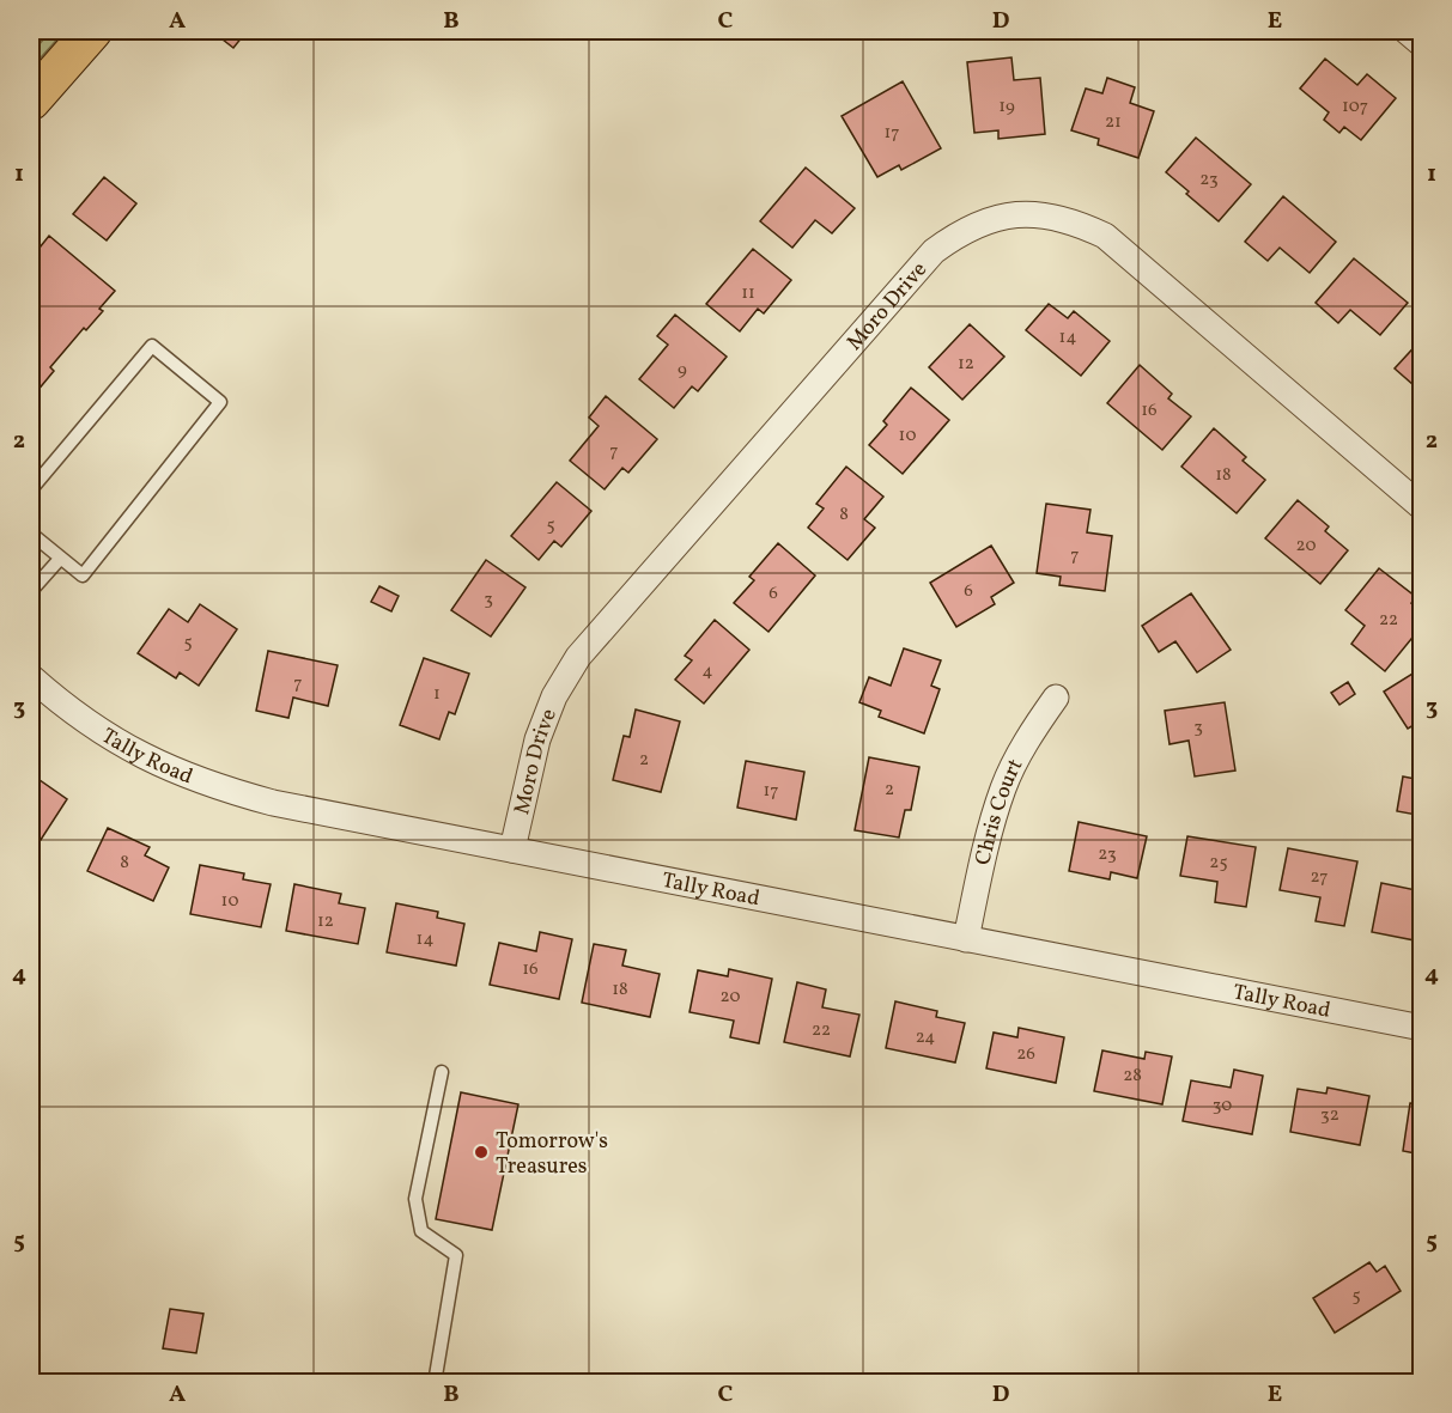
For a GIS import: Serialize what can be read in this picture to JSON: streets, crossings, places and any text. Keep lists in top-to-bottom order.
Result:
{
  "streets": {
    "street": ["Moro Drive", "Tally Road", "Chris Court"]
  },
  "crossings": [
    ["Moro Drive", "Tally Road"],
    ["Tally Road", "Chris Court"]
  ],
  "places": ["Tomorrow's Treasures"],
  "house_numbers": [
    "19",
    "107",
    "21",
    "17",
    "23",
    "11",
    "14",
    "12",
    "9",
    "16",
    "10",
    "7",
    "18",
    "8",
    "5",
    "20",
    "7",
    "6",
    "6",
    "3",
    "22",
    "5",
    "4",
    "7",
    "1",
    "3",
    "2",
    "2",
    "17",
    "23",
    "8",
    "25",
    "27",
    "10",
    "12",
    "14",
    "16",
    "18",
    "20",
    "22",
    "24",
    "26",
    "28",
    "30",
    "32",
    "5"
  ],
  "grid": {
    "columns": [
      "A",
      "B",
      "C",
      "D",
      "E"
    ],
    "rows": [
      "1",
      "2",
      "3",
      "4",
      "5"
    ]
  }
}
